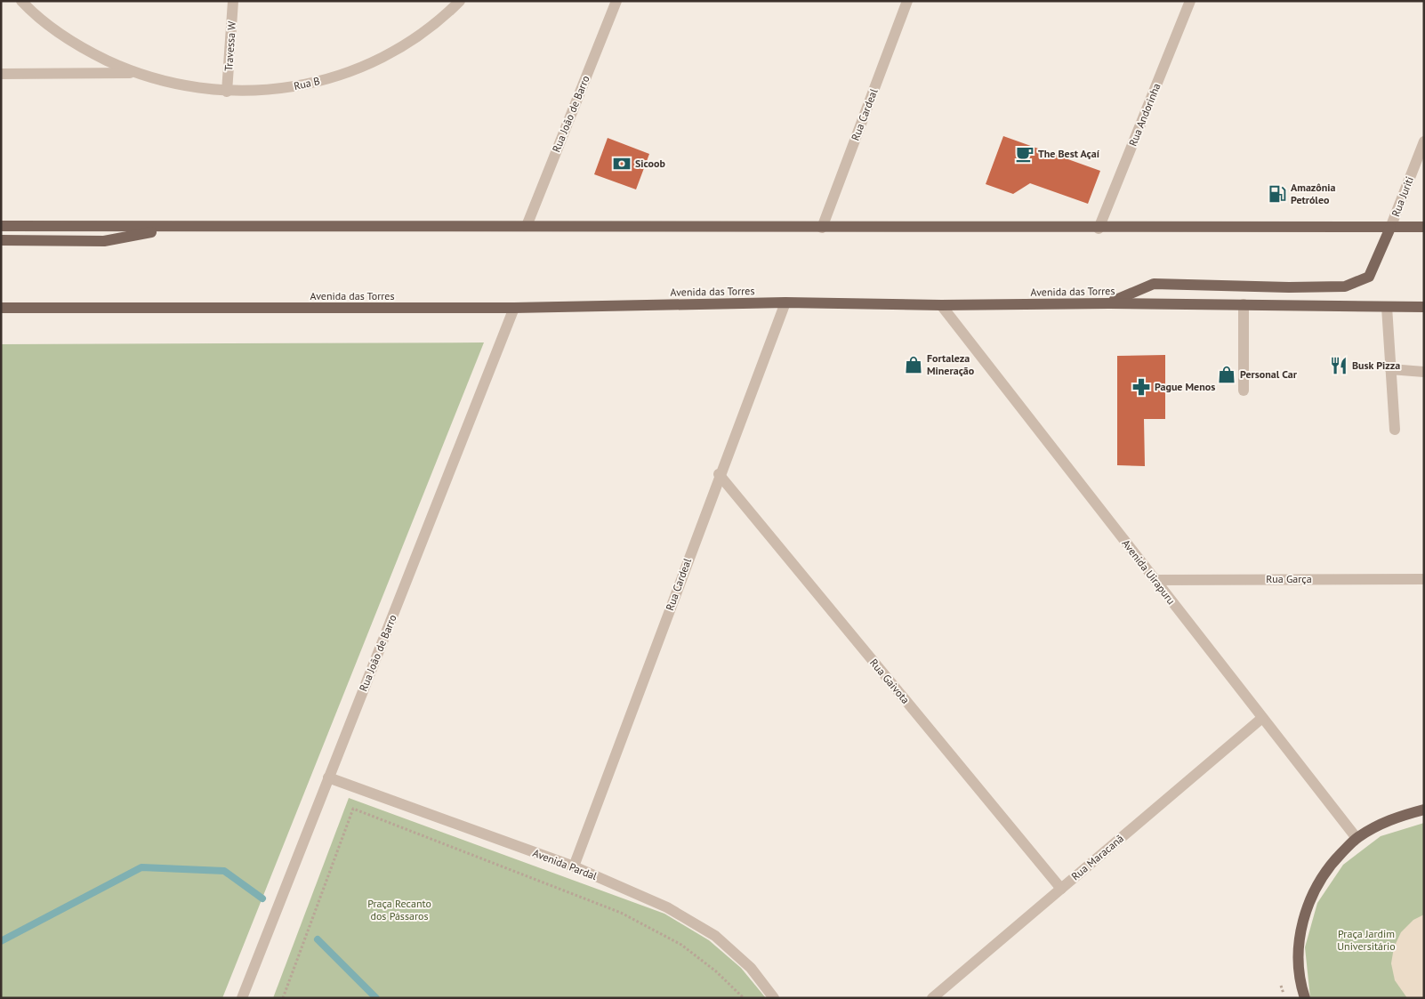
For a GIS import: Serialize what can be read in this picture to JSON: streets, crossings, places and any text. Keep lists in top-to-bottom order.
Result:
{
  "streets": {
    "main road": ["Avenida das Torres"],
    "street": [
      "Travessa W",
      "Rua B",
      "Rua João de Barro",
      "Rua Cardeal",
      "Rua Andorinha",
      "Rua Juriti",
      "Avenida Uirapuru",
      "Rua Garça",
      "Rua Gaivota",
      "Rua Maracanã",
      "Avenida Pardal"
    ]
  },
  "crossings": [
    ["Travessa W", "Rua B"],
    ["Rua João de Barro", "Avenida das Torres"],
    ["Rua João de Barro", "Avenida Pardal"],
    ["Rua Cardeal", "Avenida das Torres"],
    ["Rua Cardeal", "Rua Gaivota"],
    ["Rua Cardeal", "Avenida Pardal"],
    ["Avenida das Torres", "Avenida Uirapuru"],
    ["Avenida Uirapuru", "Rua Garça"],
    ["Avenida Uirapuru", "Rua Maracanã"],
    ["Rua Gaivota", "Rua Maracanã"]
  ],
  "parks": ["Praça Recanto dos Pássaros", "Praça Jardim Universitário"],
  "places": {
    "cafe": ["The Best Açaí"],
    "bank": ["Sicoob"],
    "fuel station": ["Amazônia Petróleo"],
    "shop": ["Fortaleza Mineração", "Personal Car"],
    "restaurant": ["Busk Pizza"],
    "pharmacy": ["Pague Menos"]
  }
}
